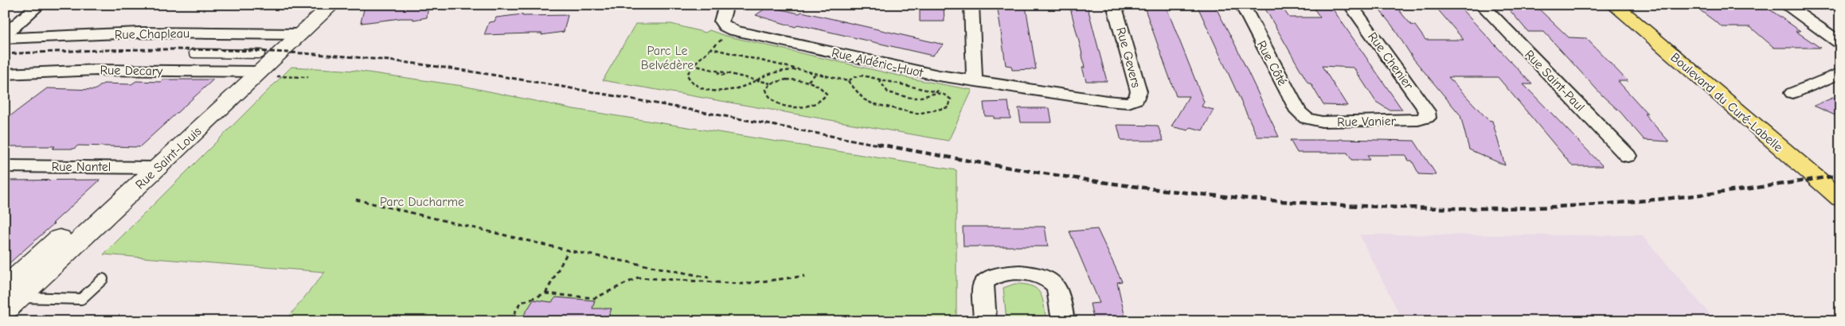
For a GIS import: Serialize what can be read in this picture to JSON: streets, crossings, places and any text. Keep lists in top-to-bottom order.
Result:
{
  "streets": {
    "main road": ["Boulevard du Curé-Labelle"],
    "street": [
      "Rue Chapleau",
      "Rue Gevers",
      "Rue Chenier",
      "Rue Aldéric-Huot",
      "Rue Côté",
      "Rue Decary",
      "Rue Saint-Paul",
      "Rue Vanier",
      "Rue Saint-Louis",
      "Rue Nantel"
    ]
  },
  "crossings": [
    ["Rue Chapleau", "Rue Saint-Louis"],
    ["Rue Gevers", "Rue Aldéric-Huot"],
    ["Rue Chenier", "Rue Vanier"],
    ["Rue Côté", "Rue Vanier"],
    ["Rue Decary", "Rue Saint-Louis"],
    ["Rue Saint-Louis", "Rue Nantel"]
  ],
  "parks": ["Parc Le Belvédère", "Parc Ducharme"]
}
